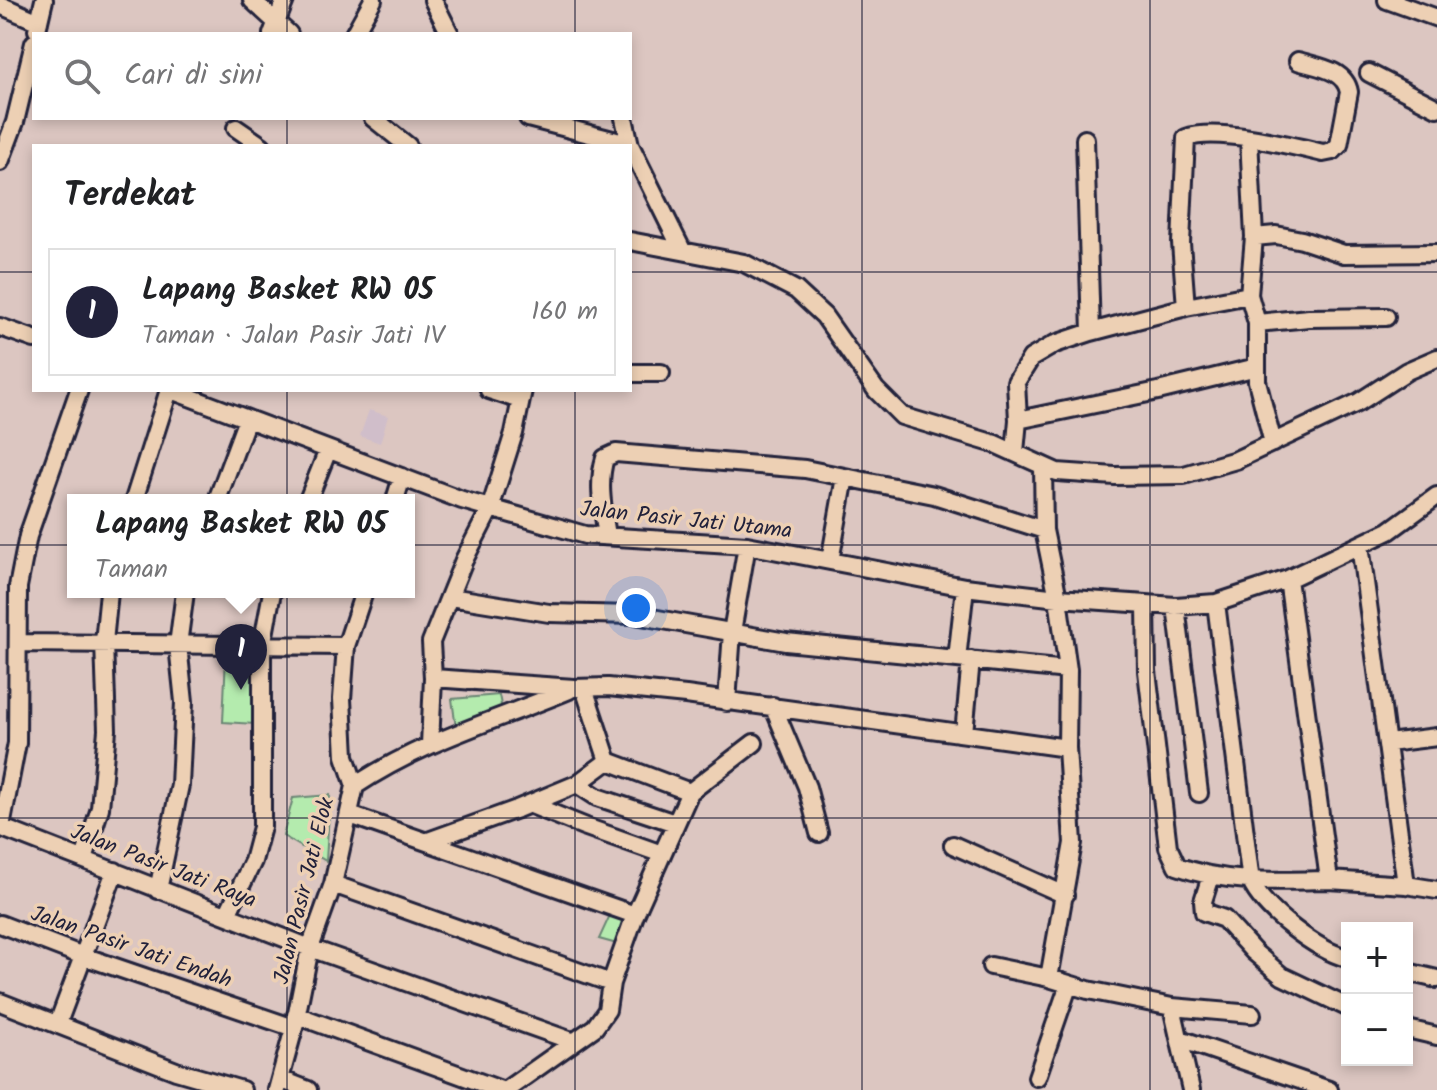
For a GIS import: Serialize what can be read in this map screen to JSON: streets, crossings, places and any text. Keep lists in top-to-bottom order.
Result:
{
  "streets": {
    "street": [
      "Jalan Pasir Jati Utama",
      "Jalan Pasir Jati Raya",
      "Jalan Pasir Jati Elok",
      "Jalan Pasir Jati Endah"
    ]
  },
  "crossings": [
    ["Jalan Pasir Jati Raya", "Jalan Pasir Jati Elok"],
    ["Jalan Pasir Jati Elok", "Jalan Pasir Jati Endah"]
  ],
  "page": {
    "search": "Cari di sini",
    "heading": "Terdekat",
    "list": [
      {
        "mark": "1",
        "name": "Lapang Basket RW 05",
        "note": "Taman · Jalan Pasir Jati IV",
        "value": "160 m"
      }
    ],
    "popup": ["Lapang Basket RW 05", "Taman"],
    "pins": "1",
    "map_buttons": ["+", "−"]
  }
}
